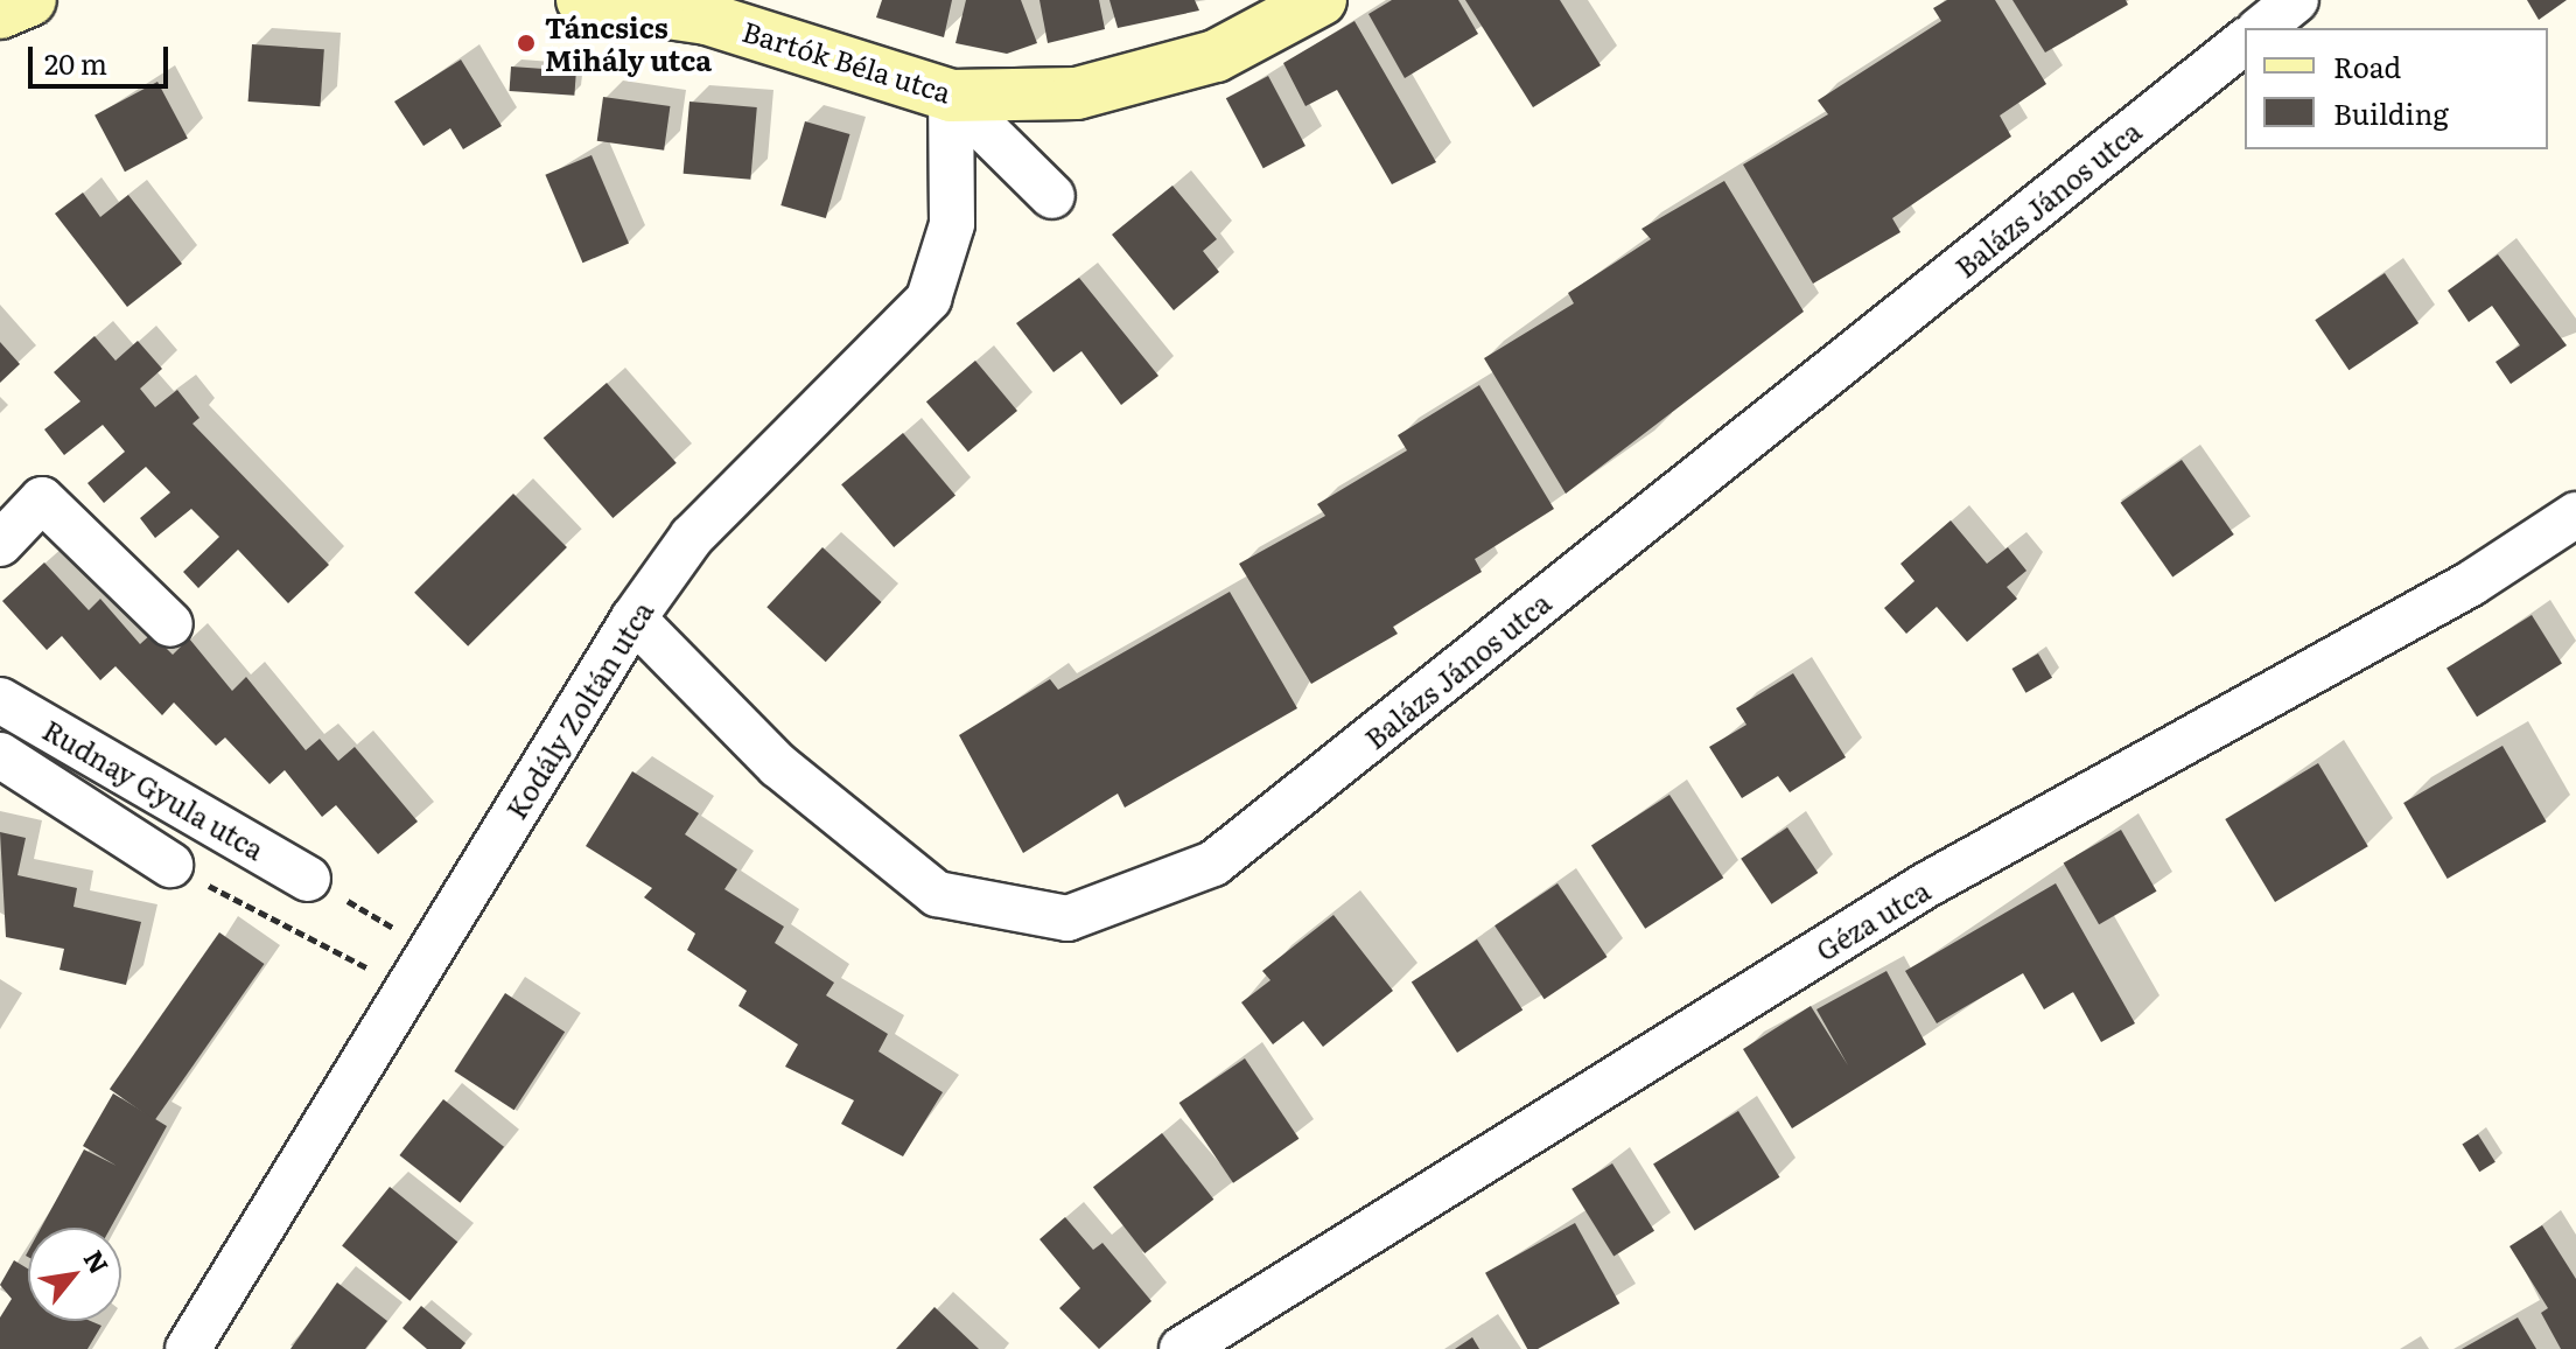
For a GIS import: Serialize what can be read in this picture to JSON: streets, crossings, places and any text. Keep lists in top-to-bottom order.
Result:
{
  "streets": {
    "street": [
      "Bartók Béla utca",
      "Balázs János utca",
      "Kodály Zoltán utca",
      "Rudnay Gyula utca",
      "Géza utca"
    ]
  },
  "crossings": [
    ["Bartók Béla utca", "Kodály Zoltán utca"],
    ["Balázs János utca", "Kodály Zoltán utca"]
  ],
  "places": ["Táncsics Mihály utca"],
  "legend": ["Road", "Building"],
  "scale_bar": "20 m",
  "north": "top right"
}
